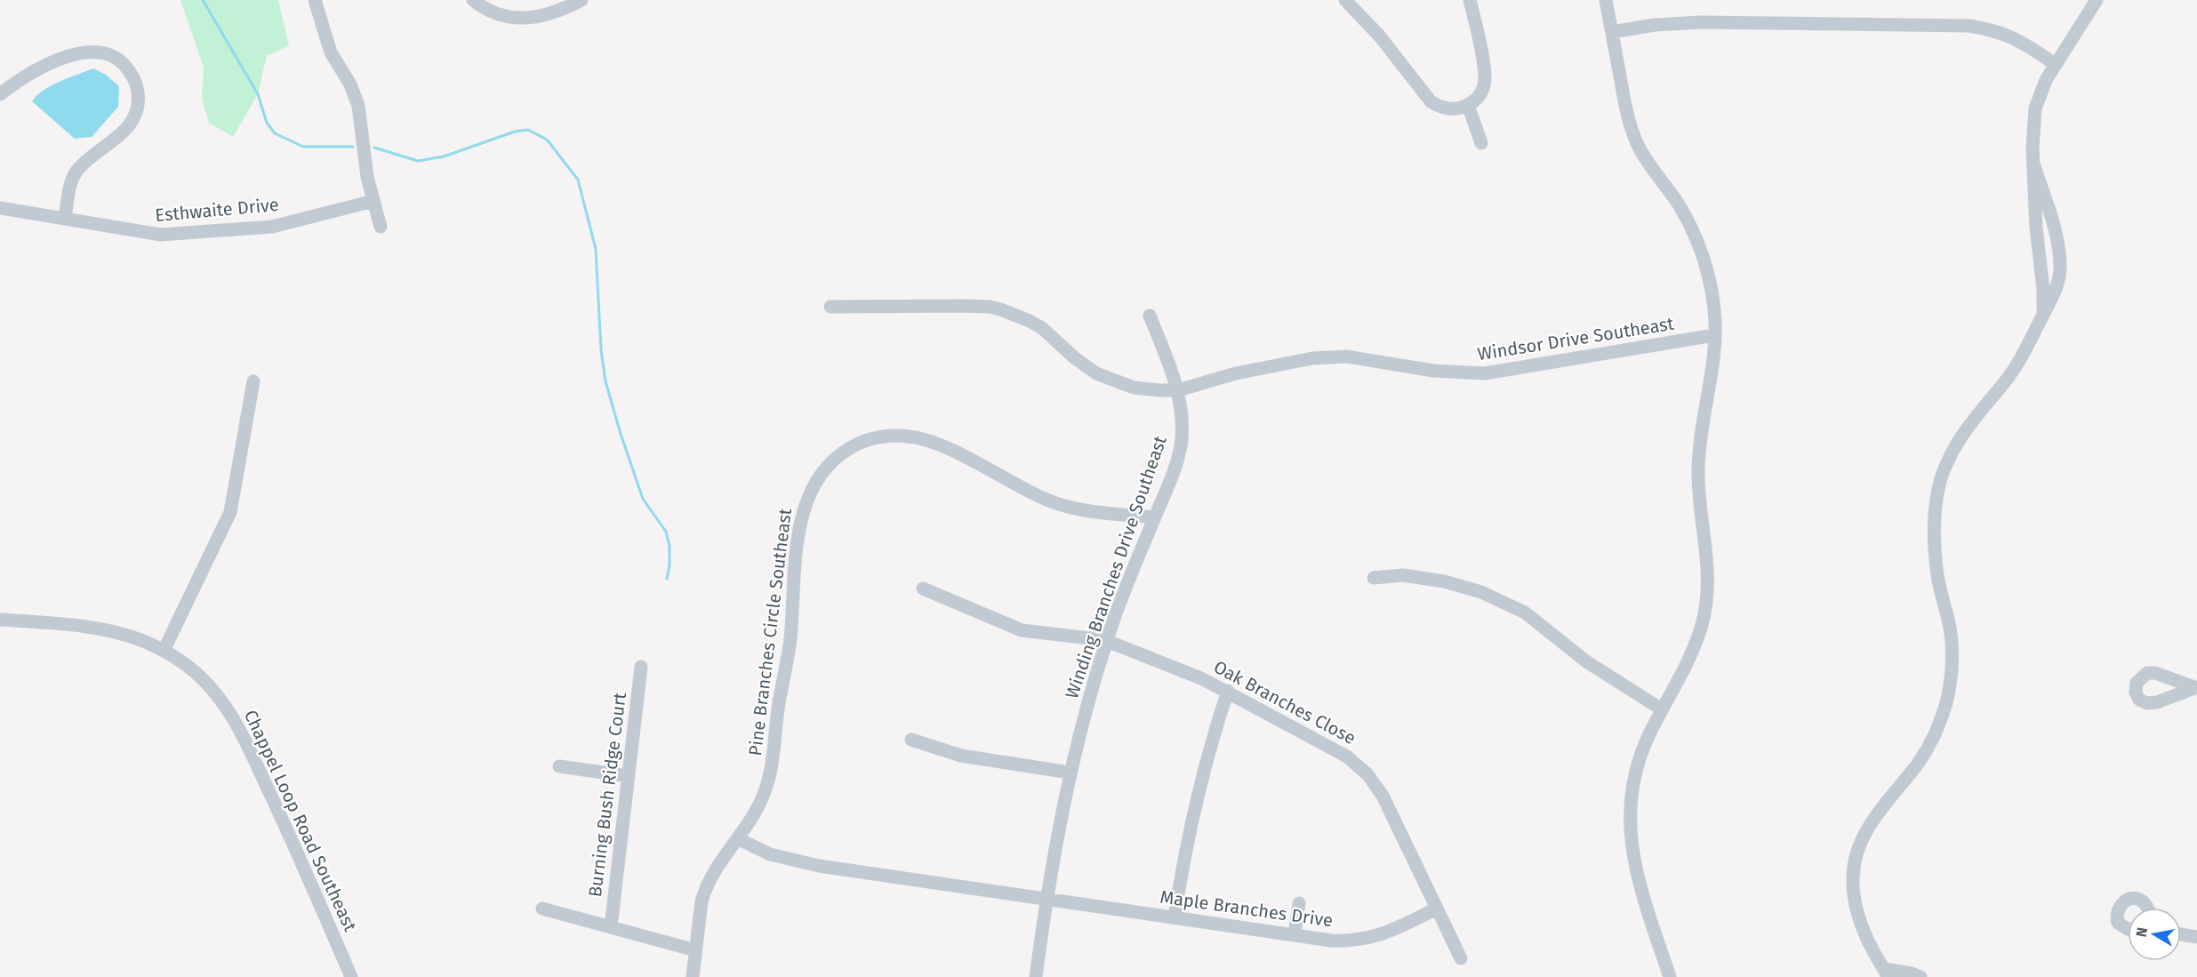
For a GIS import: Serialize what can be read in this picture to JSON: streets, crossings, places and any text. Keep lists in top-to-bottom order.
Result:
{
  "streets": {
    "street": [
      "Esthwaite Drive",
      "Windsor Drive Southeast",
      "Winding Branches Drive Southeast",
      "Pine Branches Circle Southeast",
      "Oak Branches Close",
      "Burning Bush Ridge Court",
      "Chappel Loop Road Southeast",
      "Maple Branches Drive"
    ]
  },
  "crossings": [
    ["Windsor Drive Southeast", "Winding Branches Drive Southeast"],
    ["Winding Branches Drive Southeast", "Pine Branches Circle Southeast"],
    ["Winding Branches Drive Southeast", "Oak Branches Close"],
    ["Winding Branches Drive Southeast", "Maple Branches Drive"],
    ["Oak Branches Close", "Maple Branches Drive"]
  ],
  "north": "left"
}
